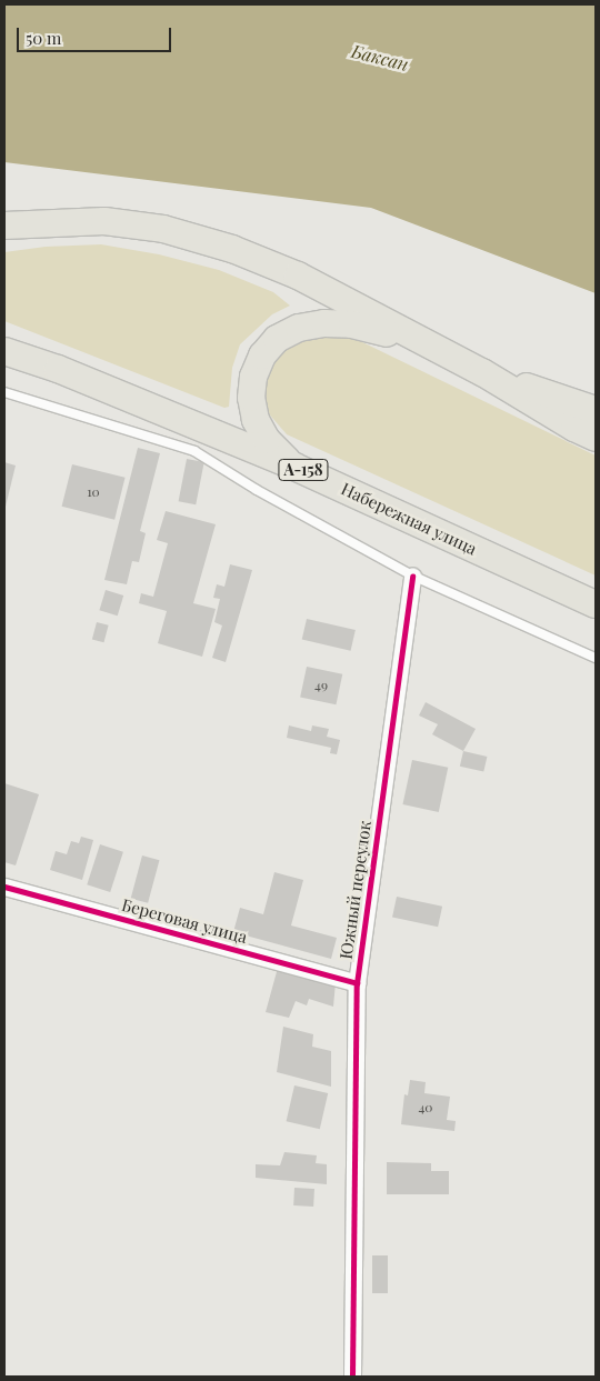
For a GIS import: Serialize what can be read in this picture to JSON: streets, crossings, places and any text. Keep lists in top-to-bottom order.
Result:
{
  "streets": {
    "main road": ["А-158", "Набережная улица"],
    "street": ["Южный переулок", "Береговая улица"]
  },
  "crossings": [
    ["Южный переулок", "Береговая улица"]
  ],
  "water": ["Баксан"],
  "house_numbers": ["10", "49", "40"],
  "scale_bar": "50 m"
}
